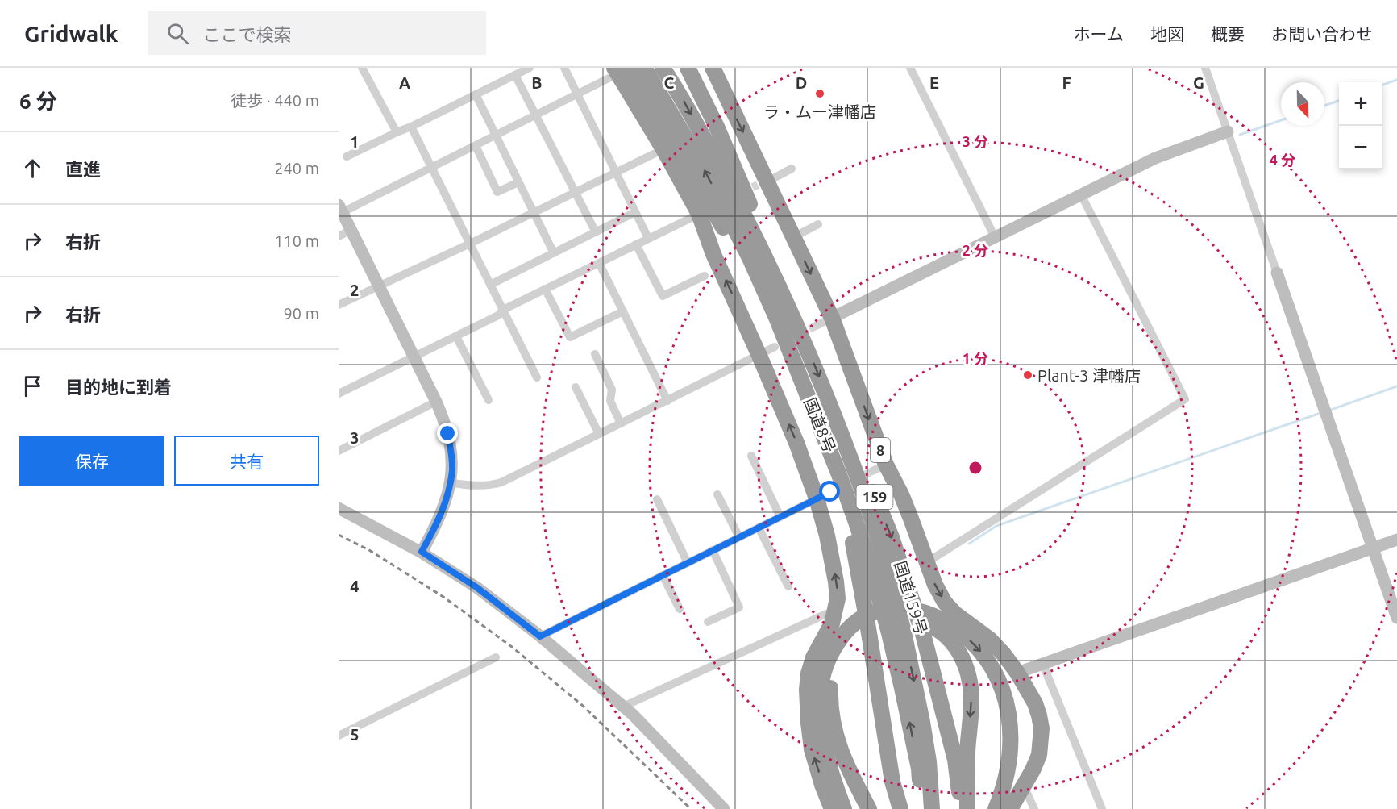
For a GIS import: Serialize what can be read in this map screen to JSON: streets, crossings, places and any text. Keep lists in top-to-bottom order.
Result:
{
  "streets": {
    "highway": [
      "国道8号",
      "8",
      "159",
      "国道159号"
    ]
  },
  "crossings": [
    ["国道8号", "8"],
    ["国道8号", "159"],
    ["国道8号", "国道159号"]
  ],
  "places": ["ラ・ムー津幡店", "Plant-3 津幡店"],
  "north": "bottom",
  "page": {
    "header": "Gridwalk",
    "search": "ここで検索",
    "nav": [
      "ホーム",
      "地図",
      "概要",
      "お問い合わせ"
    ],
    "heading": ["6 分", "徒歩 · 440 m"],
    "map_buttons": ["+", "−"],
    "list": [
      ["直進", "240 m"],
      ["右折", "110 m"],
      ["右折", "90 m"],
      "目的地に到着"
    ],
    "buttons": ["保存", "共有"]
  },
  "grid": {
    "columns": [
      "A",
      "B",
      "C",
      "D",
      "E",
      "F",
      "G"
    ],
    "rows": [
      "1",
      "2",
      "3",
      "4",
      "5"
    ]
  },
  "rings": [
    "3 分",
    "4 分",
    "2 分",
    "1 分"
  ]
}
